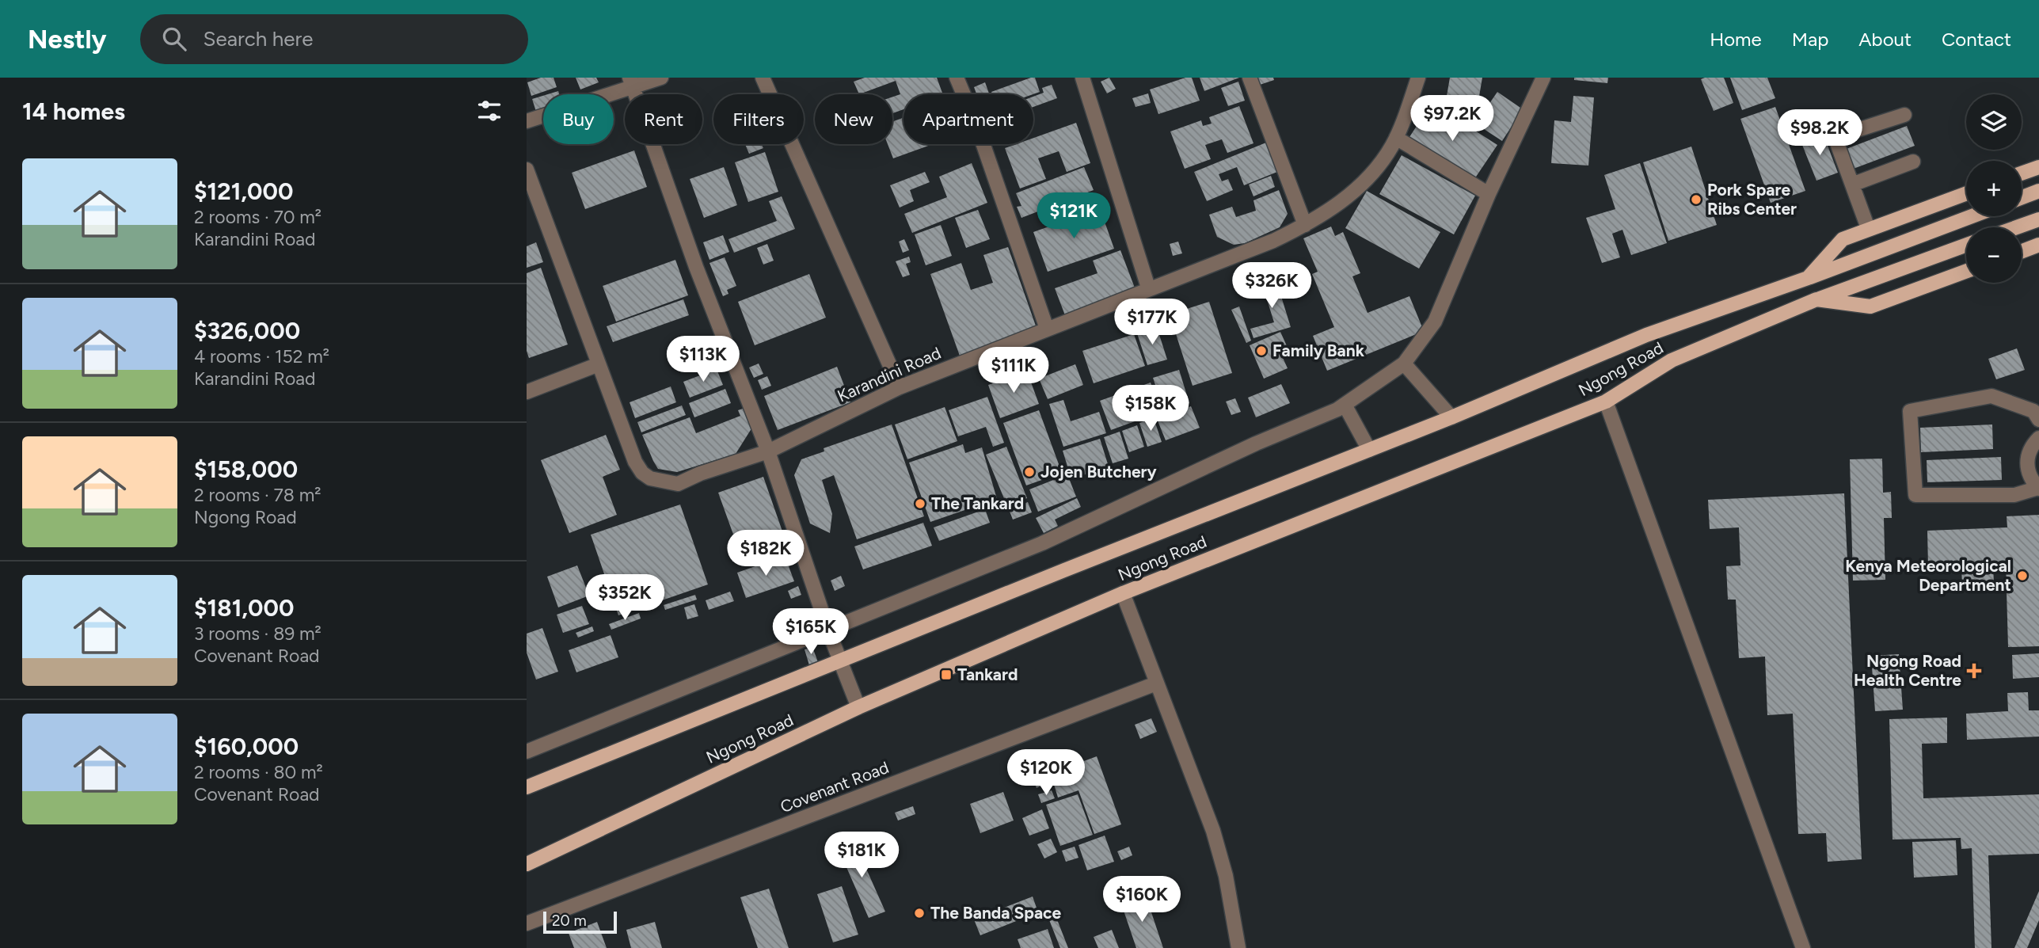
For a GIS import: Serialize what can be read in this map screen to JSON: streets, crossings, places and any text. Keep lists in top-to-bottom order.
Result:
{
  "streets": {
    "main road": ["Ngong Road"],
    "street": ["Karandini Road", "Covenant Road"]
  },
  "places": {
    "other": [
      "Pork Spare Ribs Center",
      "Family Bank",
      "Jojen Butchery",
      "The Tankard",
      "Kenya Meteorological Department",
      "The Banda Space"
    ],
    "health": ["Ngong Road Health Centre"],
    "transit": ["Tankard"]
  },
  "scale_bar": "20 m",
  "page": {
    "header": "Nestly",
    "search": "Search here",
    "nav": [
      "Home",
      "Map",
      "About",
      "Contact"
    ],
    "heading": "14 homes",
    "map_buttons": ["+", "−"],
    "chip": [
      "Buy",
      "Rent",
      "Filters",
      "New",
      "Apartment"
    ],
    "price": [
      "$97.2K",
      "$98.2K",
      "$121K",
      "$326K",
      "$177K",
      "$113K",
      "$111K",
      "$158K",
      "$182K",
      "$352K",
      "$165K",
      "$120K",
      "$181K",
      "$160K"
    ],
    "list": [
      {
        "name": "$121,000",
        "note": "2 rooms · 70 m² · Karandini Road"
      },
      {
        "name": "$326,000",
        "note": "4 rooms · 152 m² · Karandini Road"
      },
      {
        "name": "$158,000",
        "note": "2 rooms · 78 m² · Ngong Road"
      },
      {
        "name": "$181,000",
        "note": "3 rooms · 89 m² · Covenant Road"
      },
      {
        "name": "$160,000",
        "note": "2 rooms · 80 m² · Covenant Road"
      }
    ],
    "scale": "20 m"
  }
}
